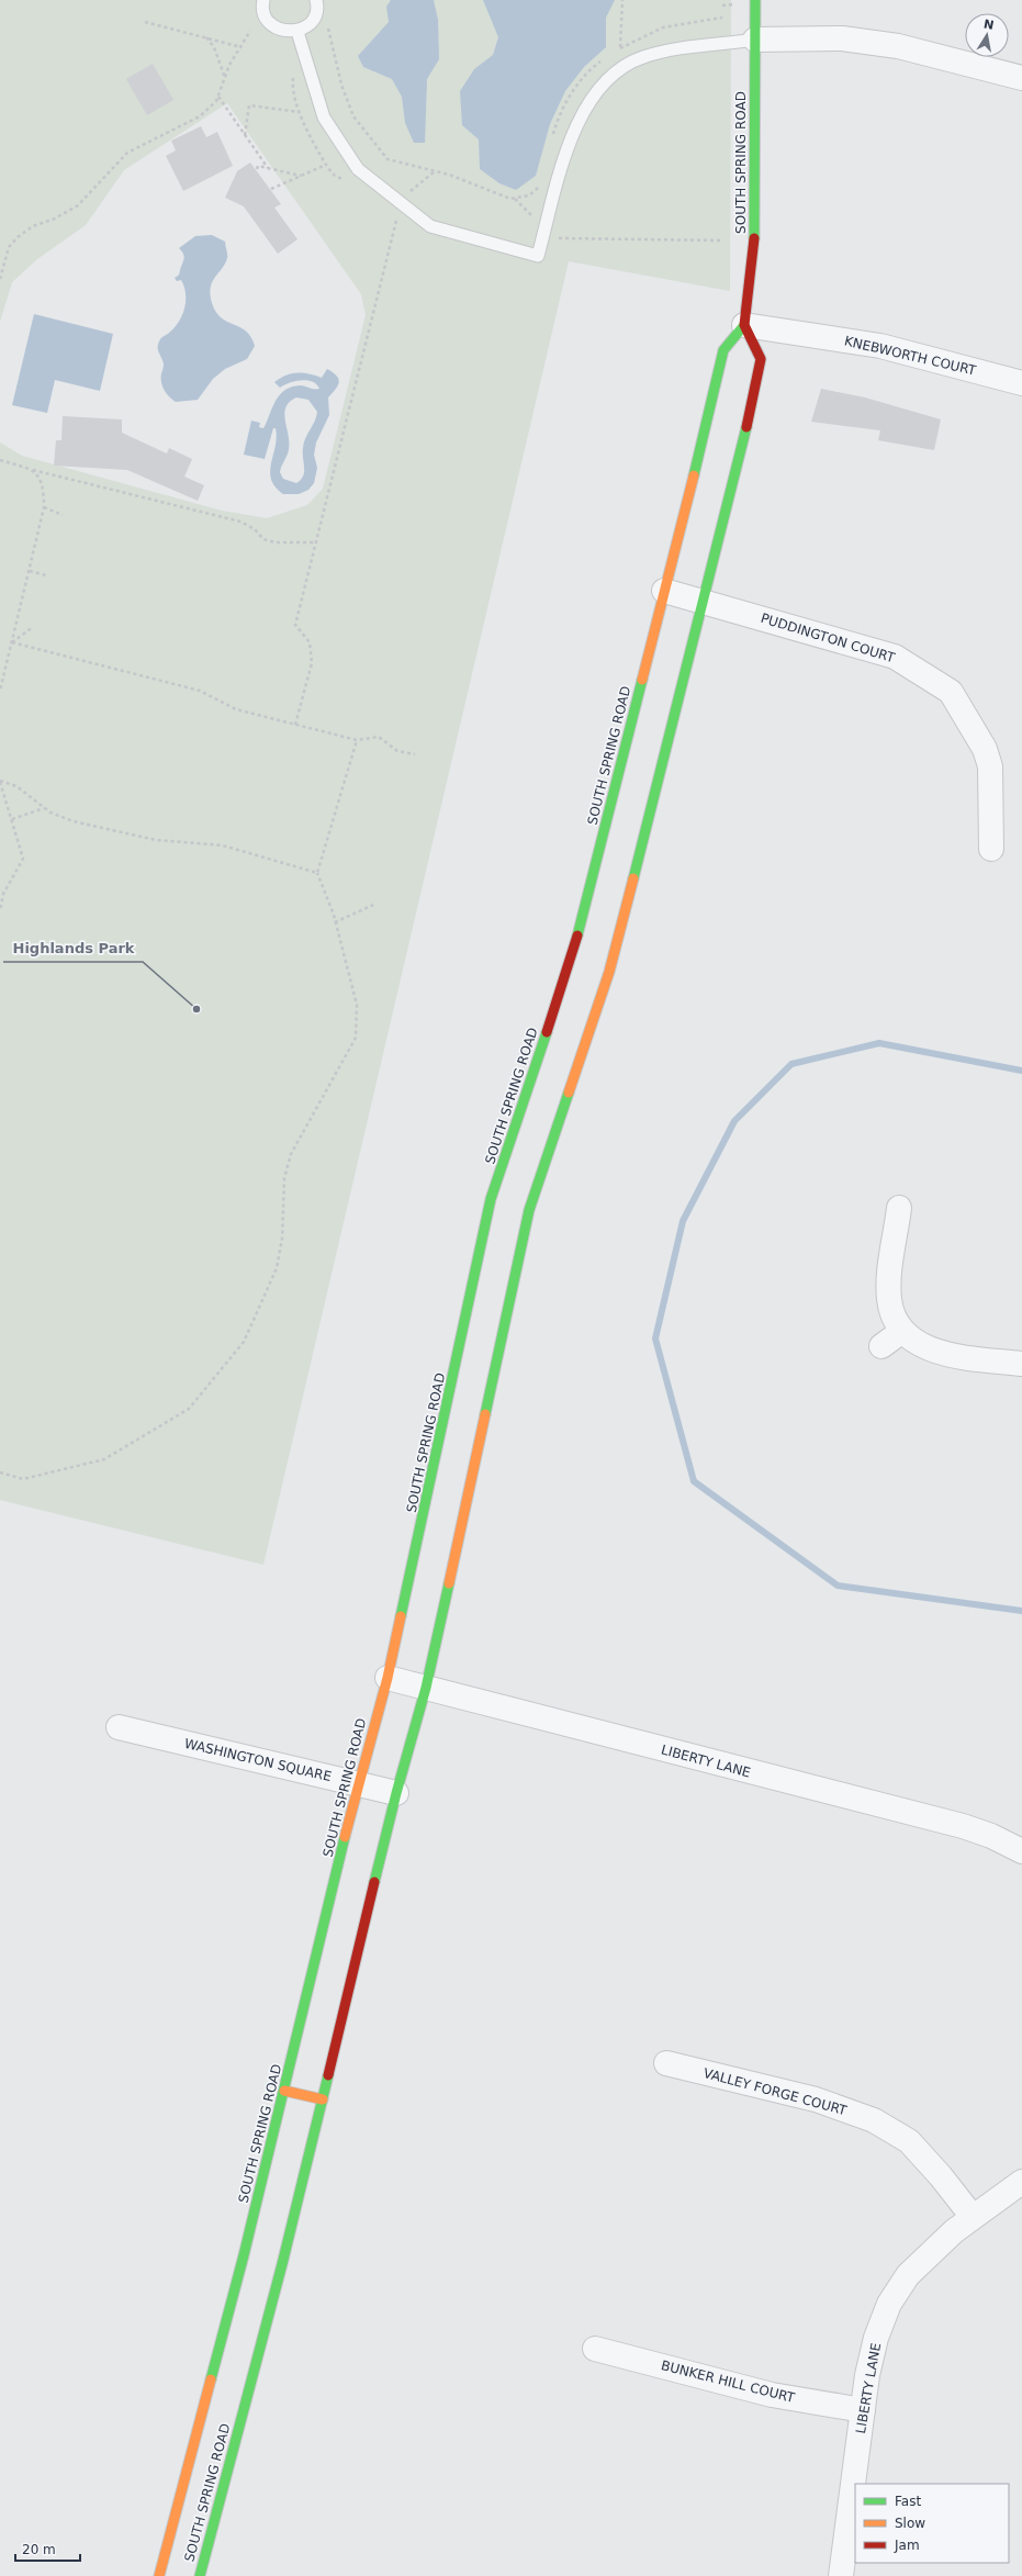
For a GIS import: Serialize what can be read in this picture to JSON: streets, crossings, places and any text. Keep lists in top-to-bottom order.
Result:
{
  "streets": {
    "main road": ["SOUTH SPRING ROAD"],
    "street": [
      "KNEBWORTH COURT",
      "PUDDINGTON COURT",
      "WASHINGTON SQUARE",
      "LIBERTY LANE",
      "VALLEY FORGE COURT",
      "BUNKER HILL COURT"
    ]
  },
  "crossings": [
    ["SOUTH SPRING ROAD", "KNEBWORTH COURT"],
    ["SOUTH SPRING ROAD", "PUDDINGTON COURT"],
    ["SOUTH SPRING ROAD", "WASHINGTON SQUARE"],
    ["SOUTH SPRING ROAD", "LIBERTY LANE"],
    ["LIBERTY LANE", "VALLEY FORGE COURT"],
    ["LIBERTY LANE", "BUNKER HILL COURT"]
  ],
  "places": ["Highlands Park"],
  "legend": ["Fast", "Slow", "Jam"],
  "scale_bar": "20 m",
  "north": "top"
}
